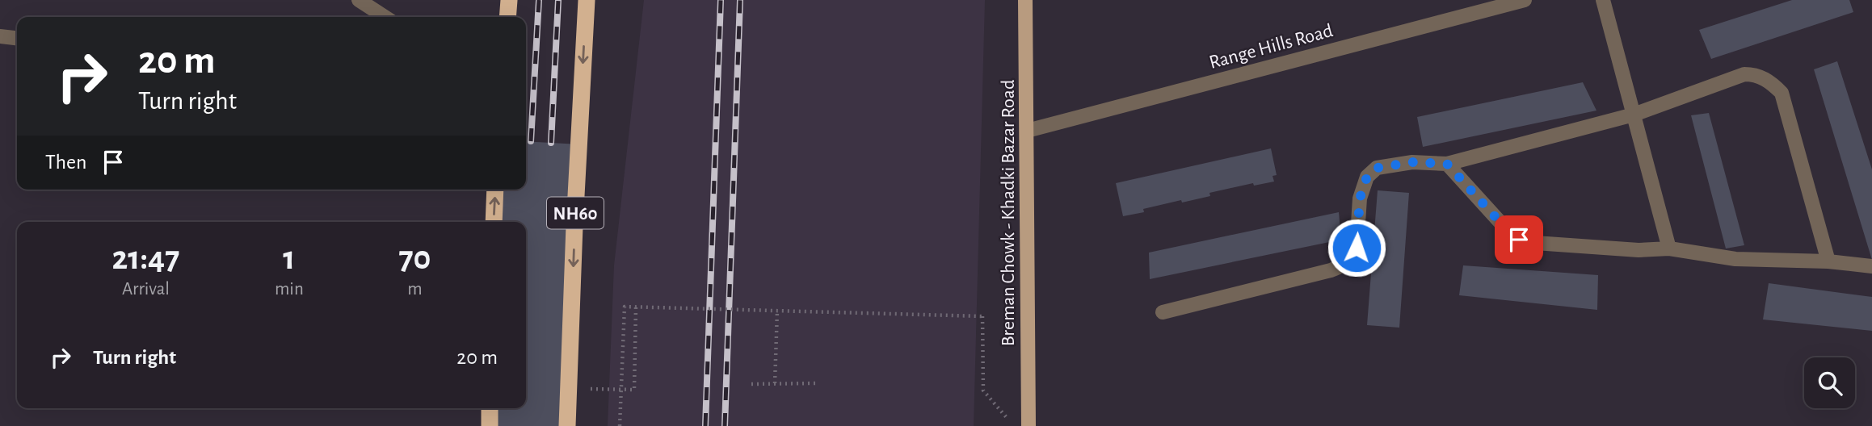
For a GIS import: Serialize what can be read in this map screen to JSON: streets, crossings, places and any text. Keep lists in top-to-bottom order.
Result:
{
  "streets": {
    "highway": ["NH60"],
    "main road": ["Breman Chowk - Khadki Bazar Road"],
    "street": ["Range Hills Road"]
  },
  "crossings": [
    ["Range Hills Road", "Breman Chowk - Khadki Bazar Road"]
  ],
  "page": {
    "turn": ["20 m", "Turn right"],
    "then": "Then",
    "eta": [
      "21:47",
      "Arrival",
      "1",
      "min",
      "70",
      "m"
    ],
    "list": [
      {
        "name": "Turn right",
        "value": "20 m"
      }
    ]
  }
}
